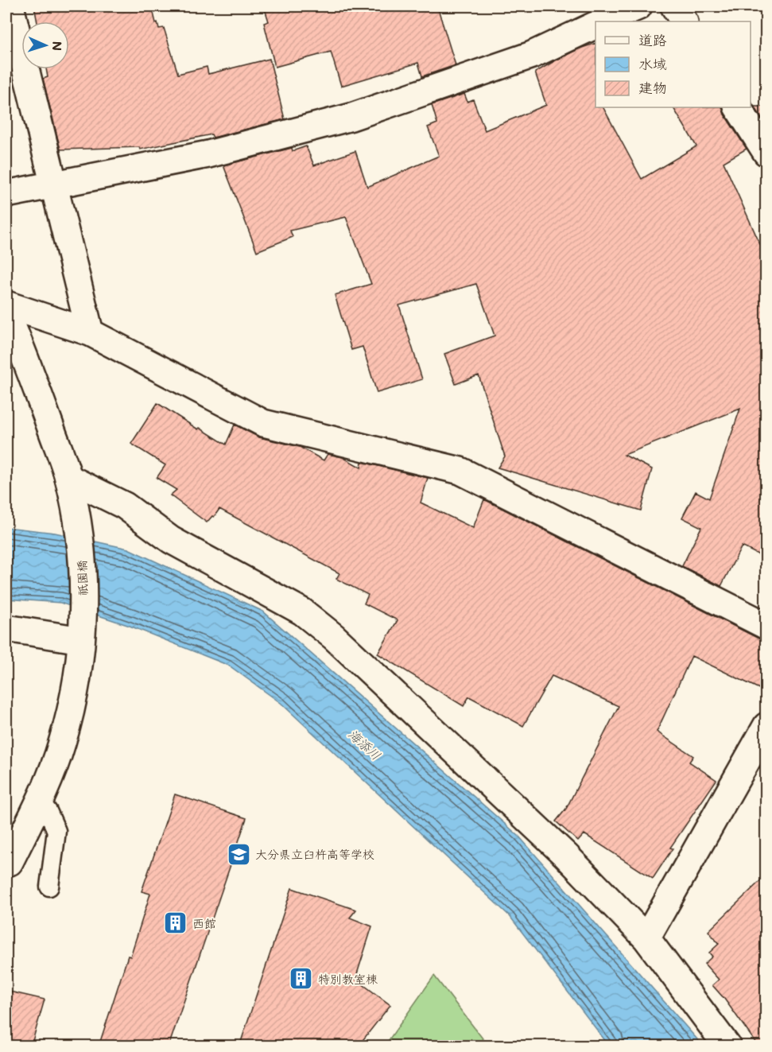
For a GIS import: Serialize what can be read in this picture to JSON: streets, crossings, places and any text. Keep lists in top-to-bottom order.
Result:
{
  "streets": {
    "street": ["祇園橋"]
  },
  "water": ["海添川"],
  "places": {
    "school or university": ["大分県立臼杵高等学校"],
    "building": ["西館", "特別教室棟"]
  },
  "legend": ["道路", "水域", "建物"],
  "north": "right"
}
